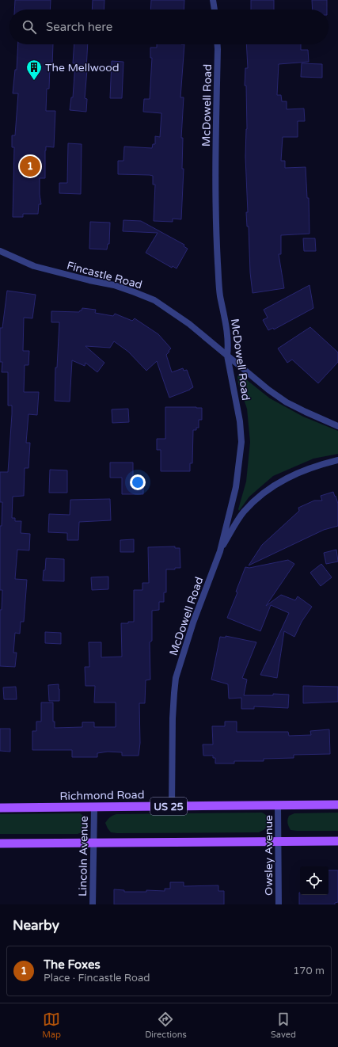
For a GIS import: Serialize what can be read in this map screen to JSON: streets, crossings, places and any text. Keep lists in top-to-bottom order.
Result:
{
  "streets": {
    "main road": ["Richmond Road", "US 25"],
    "street": [
      "McDowell Road",
      "Fincastle Road",
      "Owsley Avenue",
      "Lincoln Avenue"
    ]
  },
  "crossings": [
    ["McDowell Road", "Fincastle Road"],
    ["McDowell Road", "Richmond Road"],
    ["Richmond Road", "Owsley Avenue"],
    ["Richmond Road", "Lincoln Avenue"]
  ],
  "places": {
    "building": ["The Mellwood"]
  },
  "page": {
    "search": "Search here",
    "pins": "1",
    "heading": "Nearby",
    "list": [
      {
        "mark": "1",
        "name": "The Foxes",
        "note": "Place · Fincastle Road",
        "value": "170 m"
      }
    ],
    "nav": ["Map", "Directions", "Saved"]
  }
}
